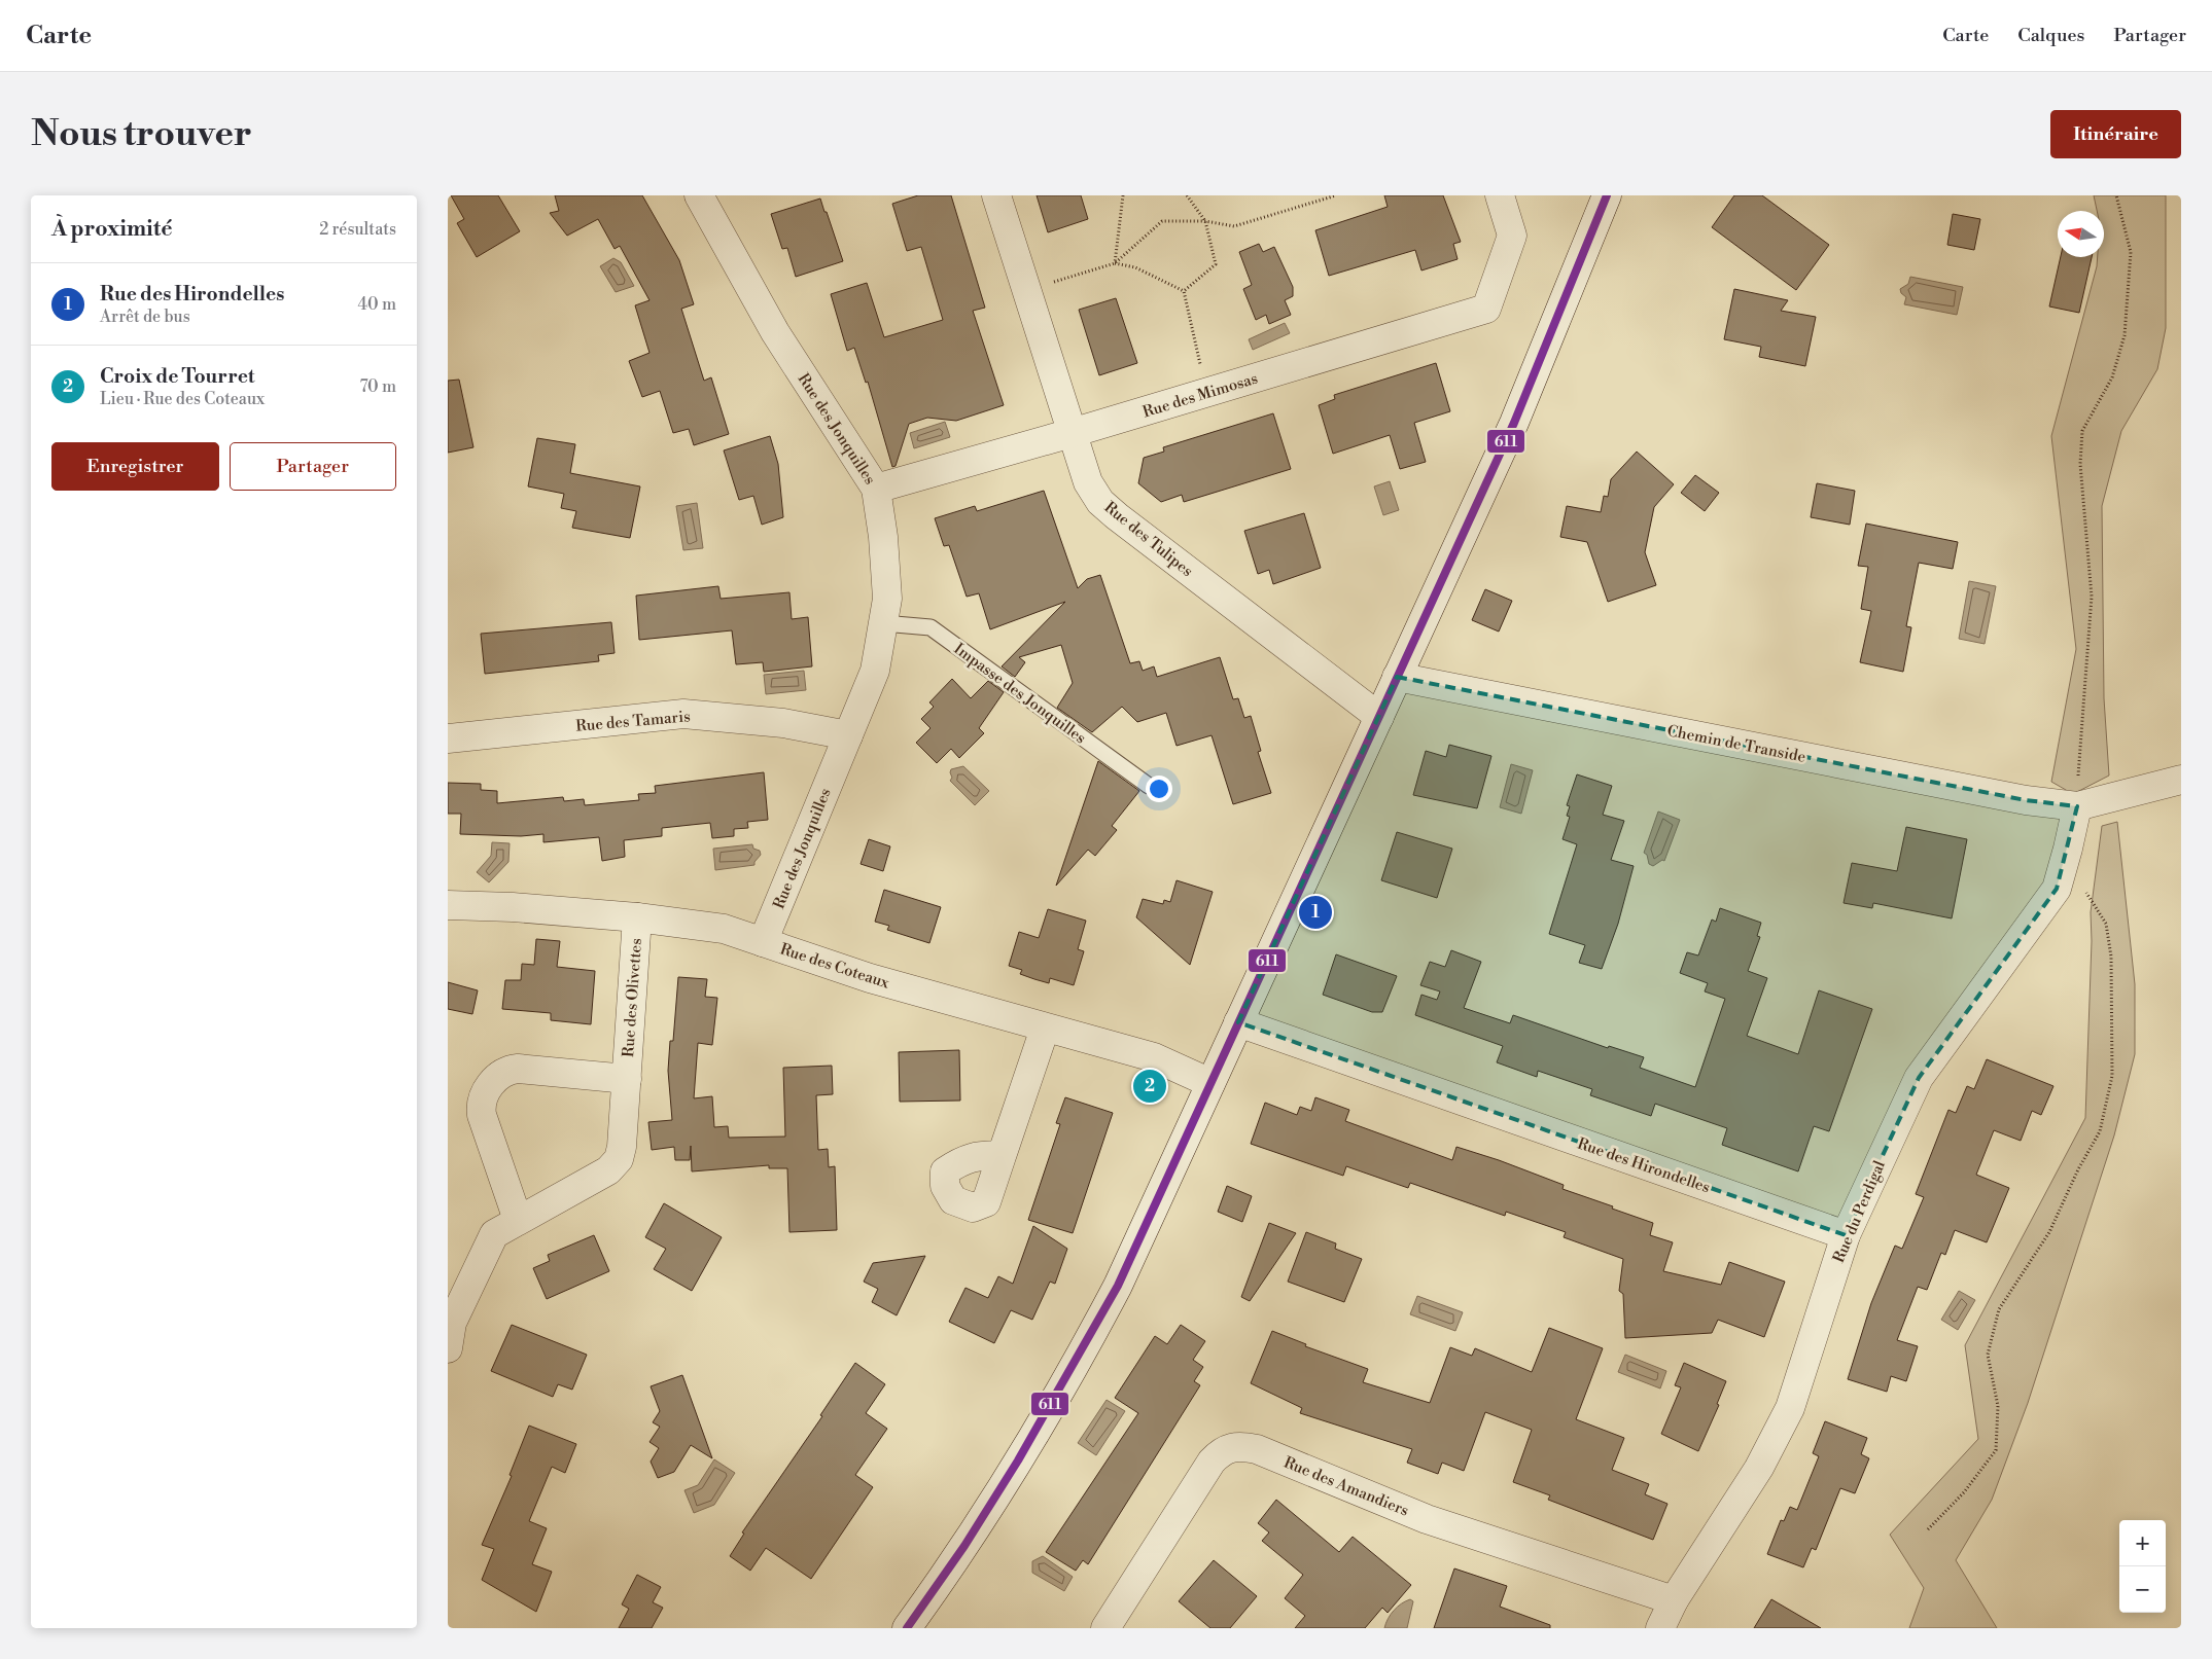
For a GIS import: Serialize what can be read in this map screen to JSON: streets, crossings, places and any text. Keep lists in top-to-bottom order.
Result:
{
  "streets": {
    "street": [
      "Rue des Mimosas",
      "Rue des Jonquilles",
      "Rue des Tulipes",
      "Rue des Tamaris",
      "Chemin de Transide",
      "Rue des Coteaux",
      "Rue des Olivettes",
      "Rue des Hirondelles",
      "Rue du Perdigal",
      "Rue des Amandiers"
    ],
    "lane": ["Impasse des Jonquilles"]
  },
  "crossings": [
    ["Rue des Mimosas", "Rue des Jonquilles"],
    ["Rue des Mimosas", "Rue des Tulipes"],
    ["Rue des Jonquilles", "Impasse des Jonquilles"],
    ["Rue des Jonquilles", "Rue des Tamaris"],
    ["Rue des Jonquilles", "Rue des Coteaux"],
    ["Chemin de Transide", "Rue du Perdigal"],
    ["Rue des Coteaux", "Rue des Olivettes"],
    ["Rue des Hirondelles", "Rue du Perdigal"],
    ["Rue du Perdigal", "Rue des Amandiers"]
  ],
  "lines": ["transit line 611"],
  "north": "left",
  "page": {
    "header": "Carte",
    "nav": ["Carte", "Calques", "Partager"],
    "buttons": [
      "Itinéraire",
      ["Enregistrer", "Partager"]
    ],
    "title": "Nous trouver",
    "heading": ["À proximité", "2 résultats"],
    "list": [
      {
        "mark": "1",
        "name": "Rue des Hirondelles",
        "note": "Arrêt de bus",
        "value": "40 m"
      },
      {
        "mark": "2",
        "name": "Croix de Tourret",
        "note": "Lieu · Rue des Coteaux",
        "value": "70 m"
      }
    ],
    "pins": ["1", "2"],
    "map_buttons": ["+", "−"]
  }
}
